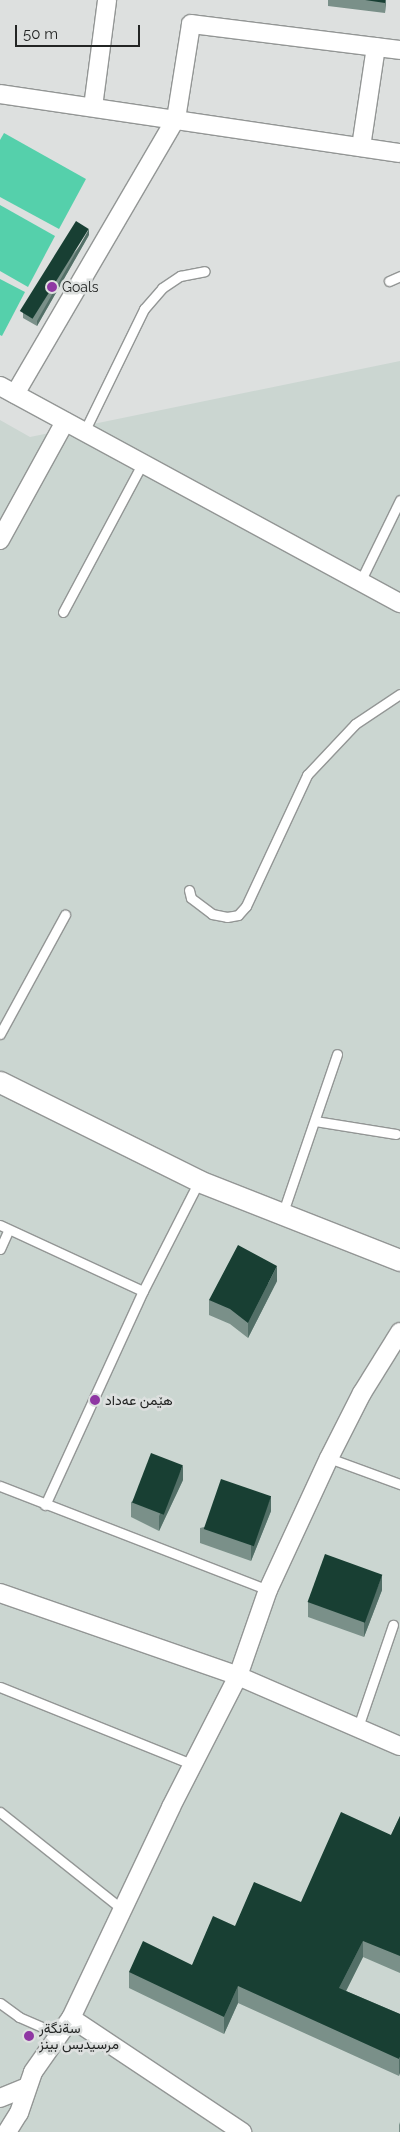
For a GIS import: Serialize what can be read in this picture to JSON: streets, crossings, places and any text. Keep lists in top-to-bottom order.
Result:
{
  "places": ["Goals", "هێمن عەداد", "سةنگةر مرسيديس بينز"],
  "scale_bar": "50 m"
}
